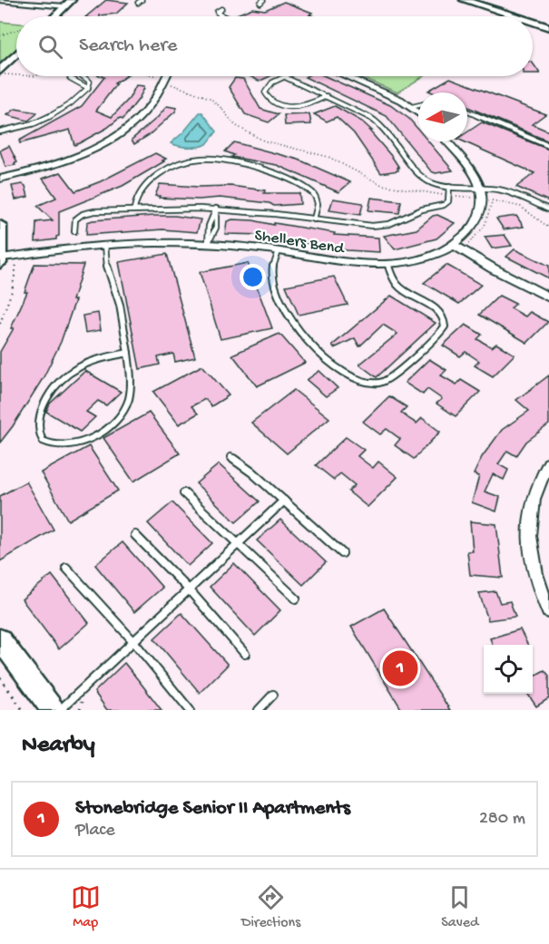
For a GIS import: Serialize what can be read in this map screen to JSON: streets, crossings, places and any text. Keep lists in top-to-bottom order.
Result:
{
  "streets": {
    "street": ["Shellers Bend"]
  },
  "north": "left",
  "page": {
    "search": "Search here",
    "pins": "1",
    "heading": "Nearby",
    "list": [
      {
        "mark": "1",
        "name": "Stonebridge Senior II Apartments",
        "note": "Place",
        "value": "280 m"
      }
    ],
    "nav": ["Map", "Directions", "Saved"]
  }
}
